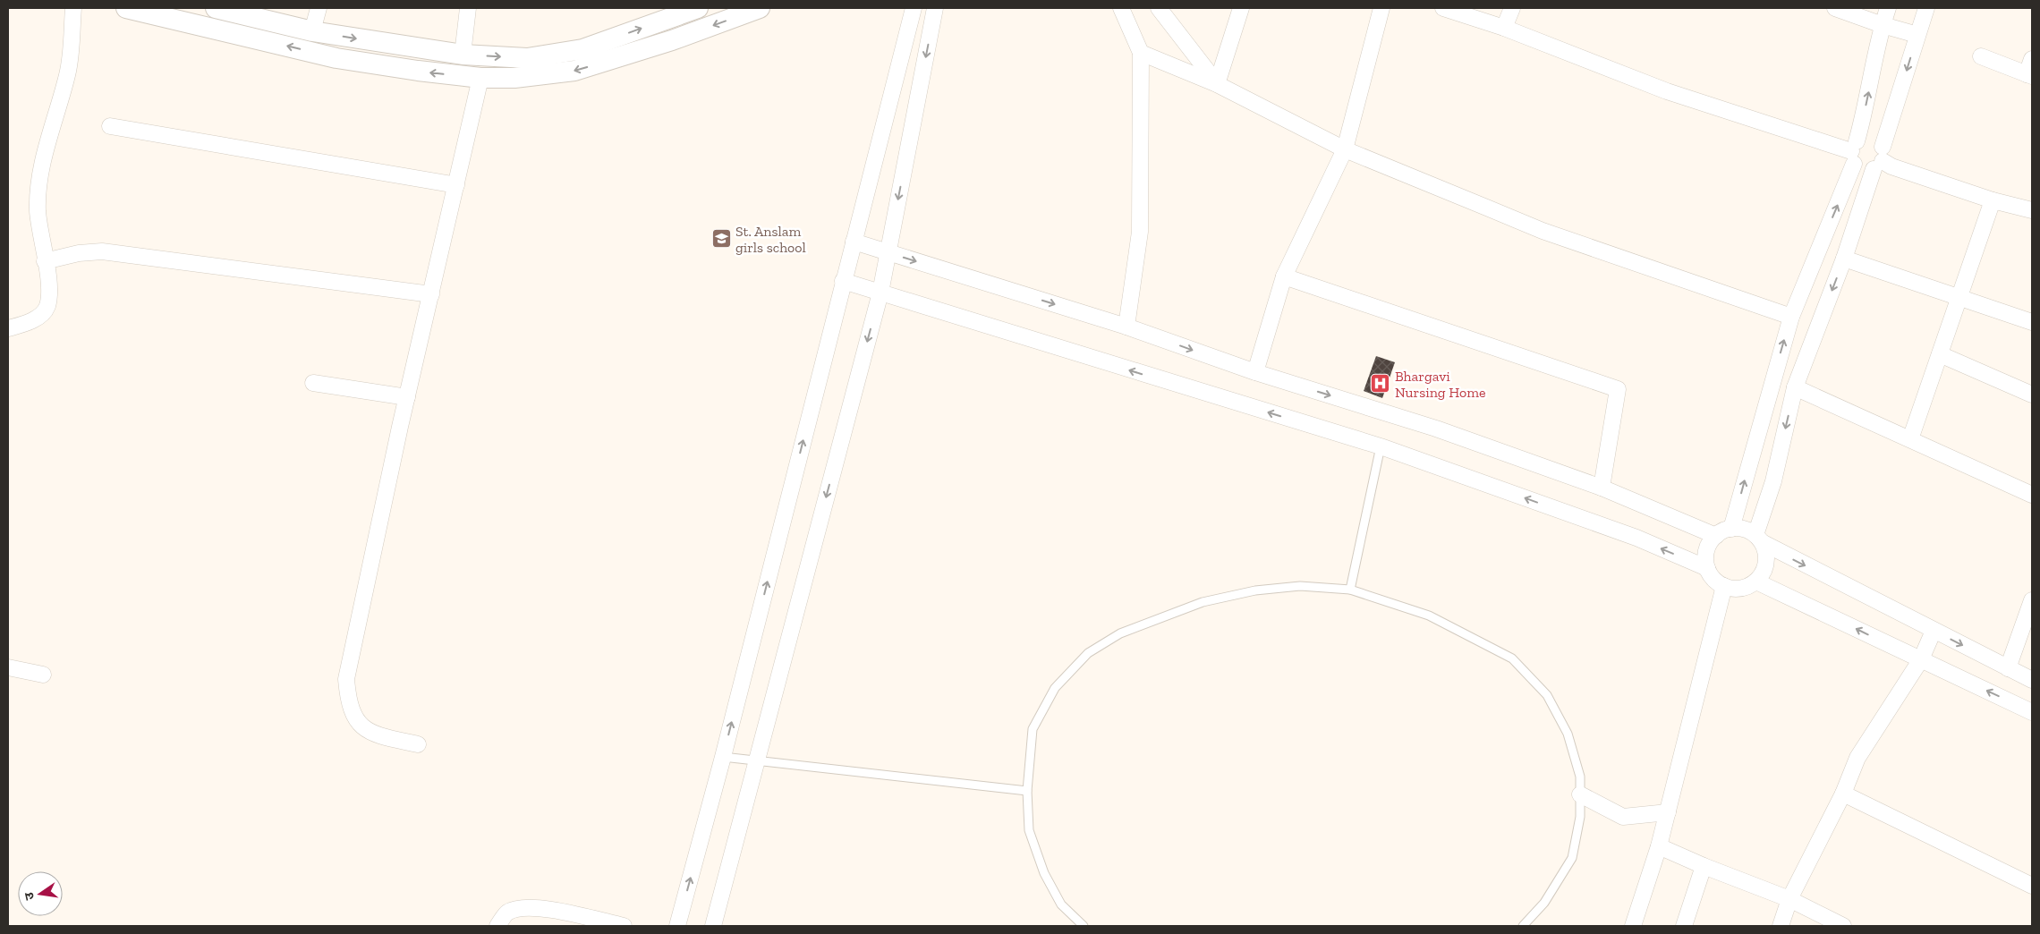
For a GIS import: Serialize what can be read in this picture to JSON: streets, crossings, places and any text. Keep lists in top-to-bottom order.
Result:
{
  "places": {
    "school or university": ["St. Anslam girls school"],
    "hospital": ["Bhargavi Nursing Home"]
  },
  "north": "left"
}
